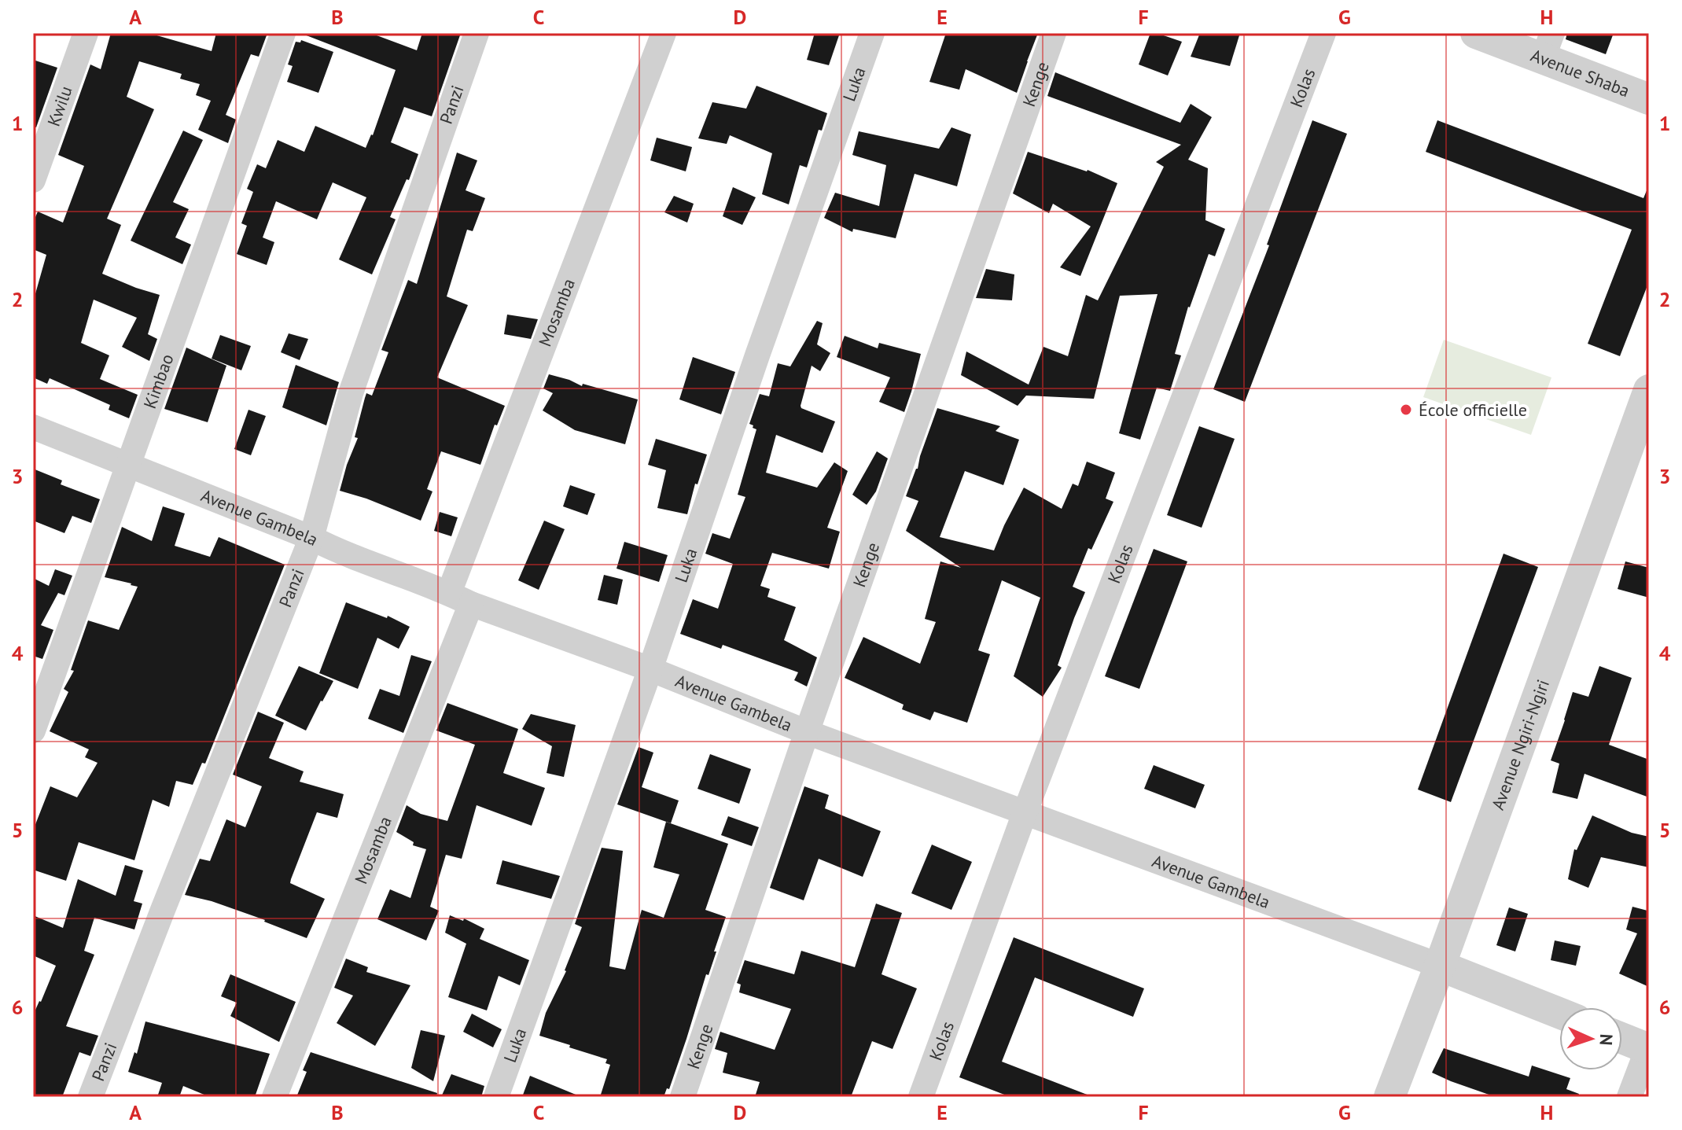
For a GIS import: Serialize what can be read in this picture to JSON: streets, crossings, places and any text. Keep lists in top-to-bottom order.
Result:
{
  "streets": {
    "street": [
      "Avenue Shaba",
      "Luka",
      "Kenge",
      "Kolas",
      "Panzi",
      "Kwilu",
      "Mosamba",
      "Kimbao",
      "Avenue Gambela",
      "Avenue Ngiri-Ngiri"
    ]
  },
  "crossings": [
    ["Luka", "Avenue Gambela"],
    ["Kenge", "Avenue Gambela"],
    ["Kolas", "Avenue Gambela"],
    ["Panzi", "Avenue Gambela"],
    ["Mosamba", "Avenue Gambela"],
    ["Kimbao", "Avenue Gambela"],
    ["Avenue Gambela", "Avenue Ngiri-Ngiri"]
  ],
  "places": ["École officielle"],
  "north": "right",
  "grid": {
    "columns": [
      "A",
      "B",
      "C",
      "D",
      "E",
      "F",
      "G",
      "H"
    ],
    "rows": [
      "1",
      "2",
      "3",
      "4",
      "5",
      "6"
    ]
  }
}
